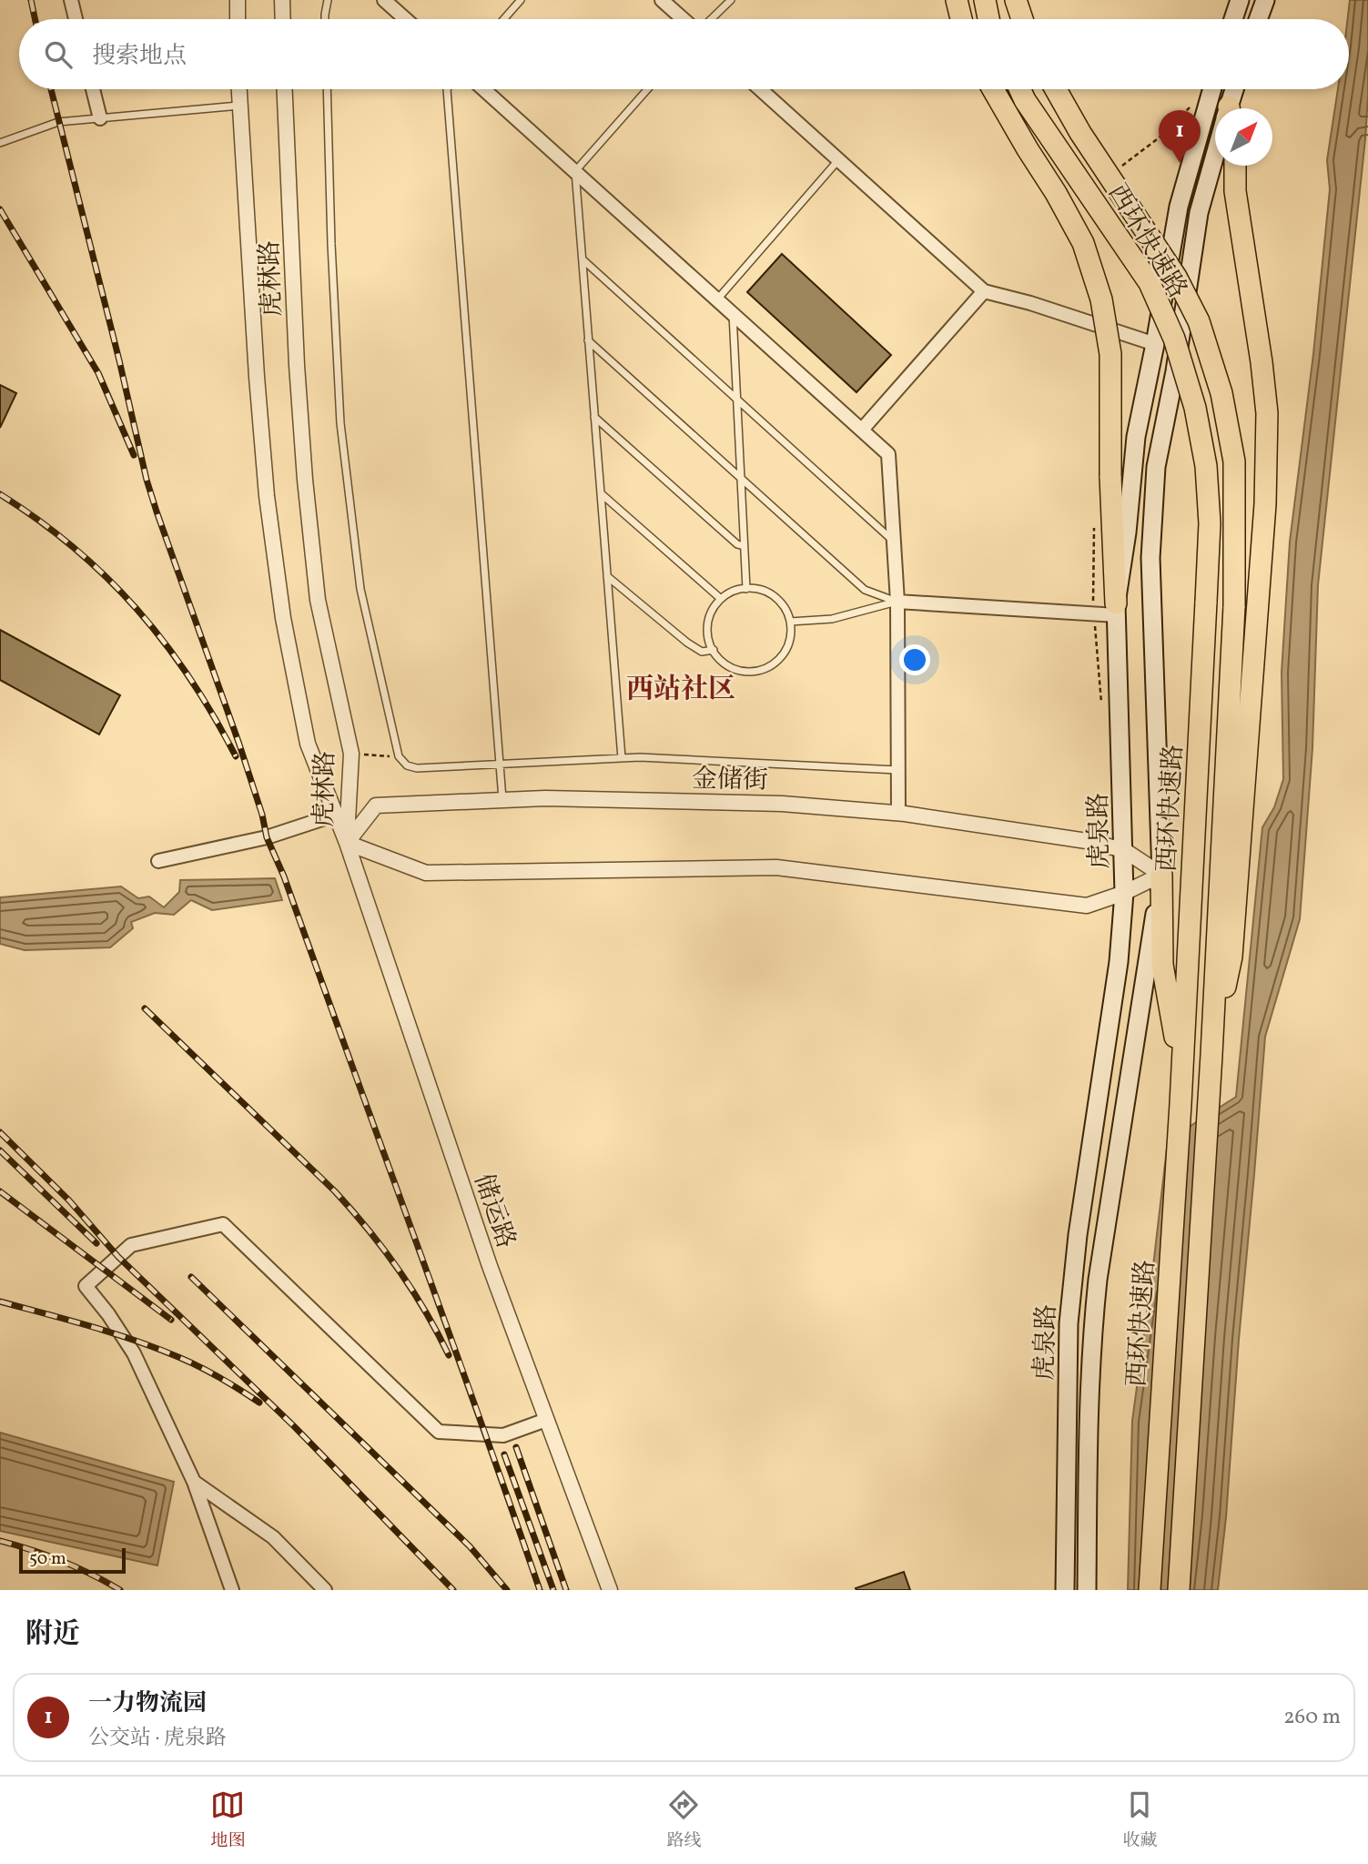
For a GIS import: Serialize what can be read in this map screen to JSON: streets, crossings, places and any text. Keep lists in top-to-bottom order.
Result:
{
  "streets": {
    "highway": ["西环快速路"],
    "main road": ["虎泉路"],
    "street": ["虎林路", "金储街", "储运路"]
  },
  "crossings": [
    ["虎林路", "金储街"],
    ["虎林路", "储运路"],
    ["金储街", "虎泉路"],
    ["金储街", "储运路"]
  ],
  "districts": ["西站社区"],
  "scale_bar": "50 m",
  "north": "top right",
  "page": {
    "search": "搜索地点",
    "pins": "1",
    "scale": "50 m",
    "heading": "附近",
    "list": [
      {
        "mark": "1",
        "name": "一力物流园",
        "note": "公交站 · 虎泉路",
        "value": "260 m"
      }
    ],
    "nav": ["地图", "路线", "收藏"]
  }
}
